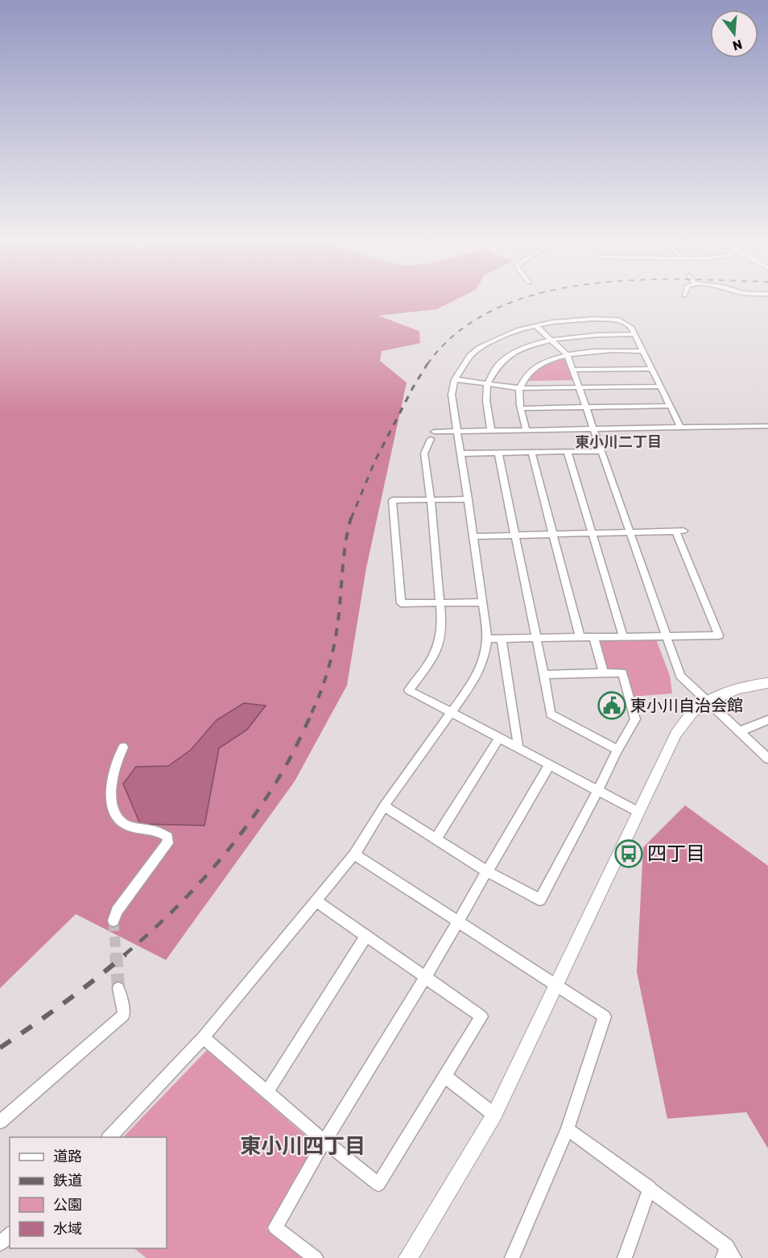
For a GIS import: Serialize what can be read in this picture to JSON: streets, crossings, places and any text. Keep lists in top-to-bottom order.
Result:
{
  "districts": ["東小川二丁目", "東小川四丁目"],
  "places": {
    "public building": ["東小川自治会館"],
    "bus stop": ["四丁目"]
  },
  "legend": [
    "道路",
    "鉄道",
    "公園",
    "水域"
  ],
  "north": "bottom"
}
